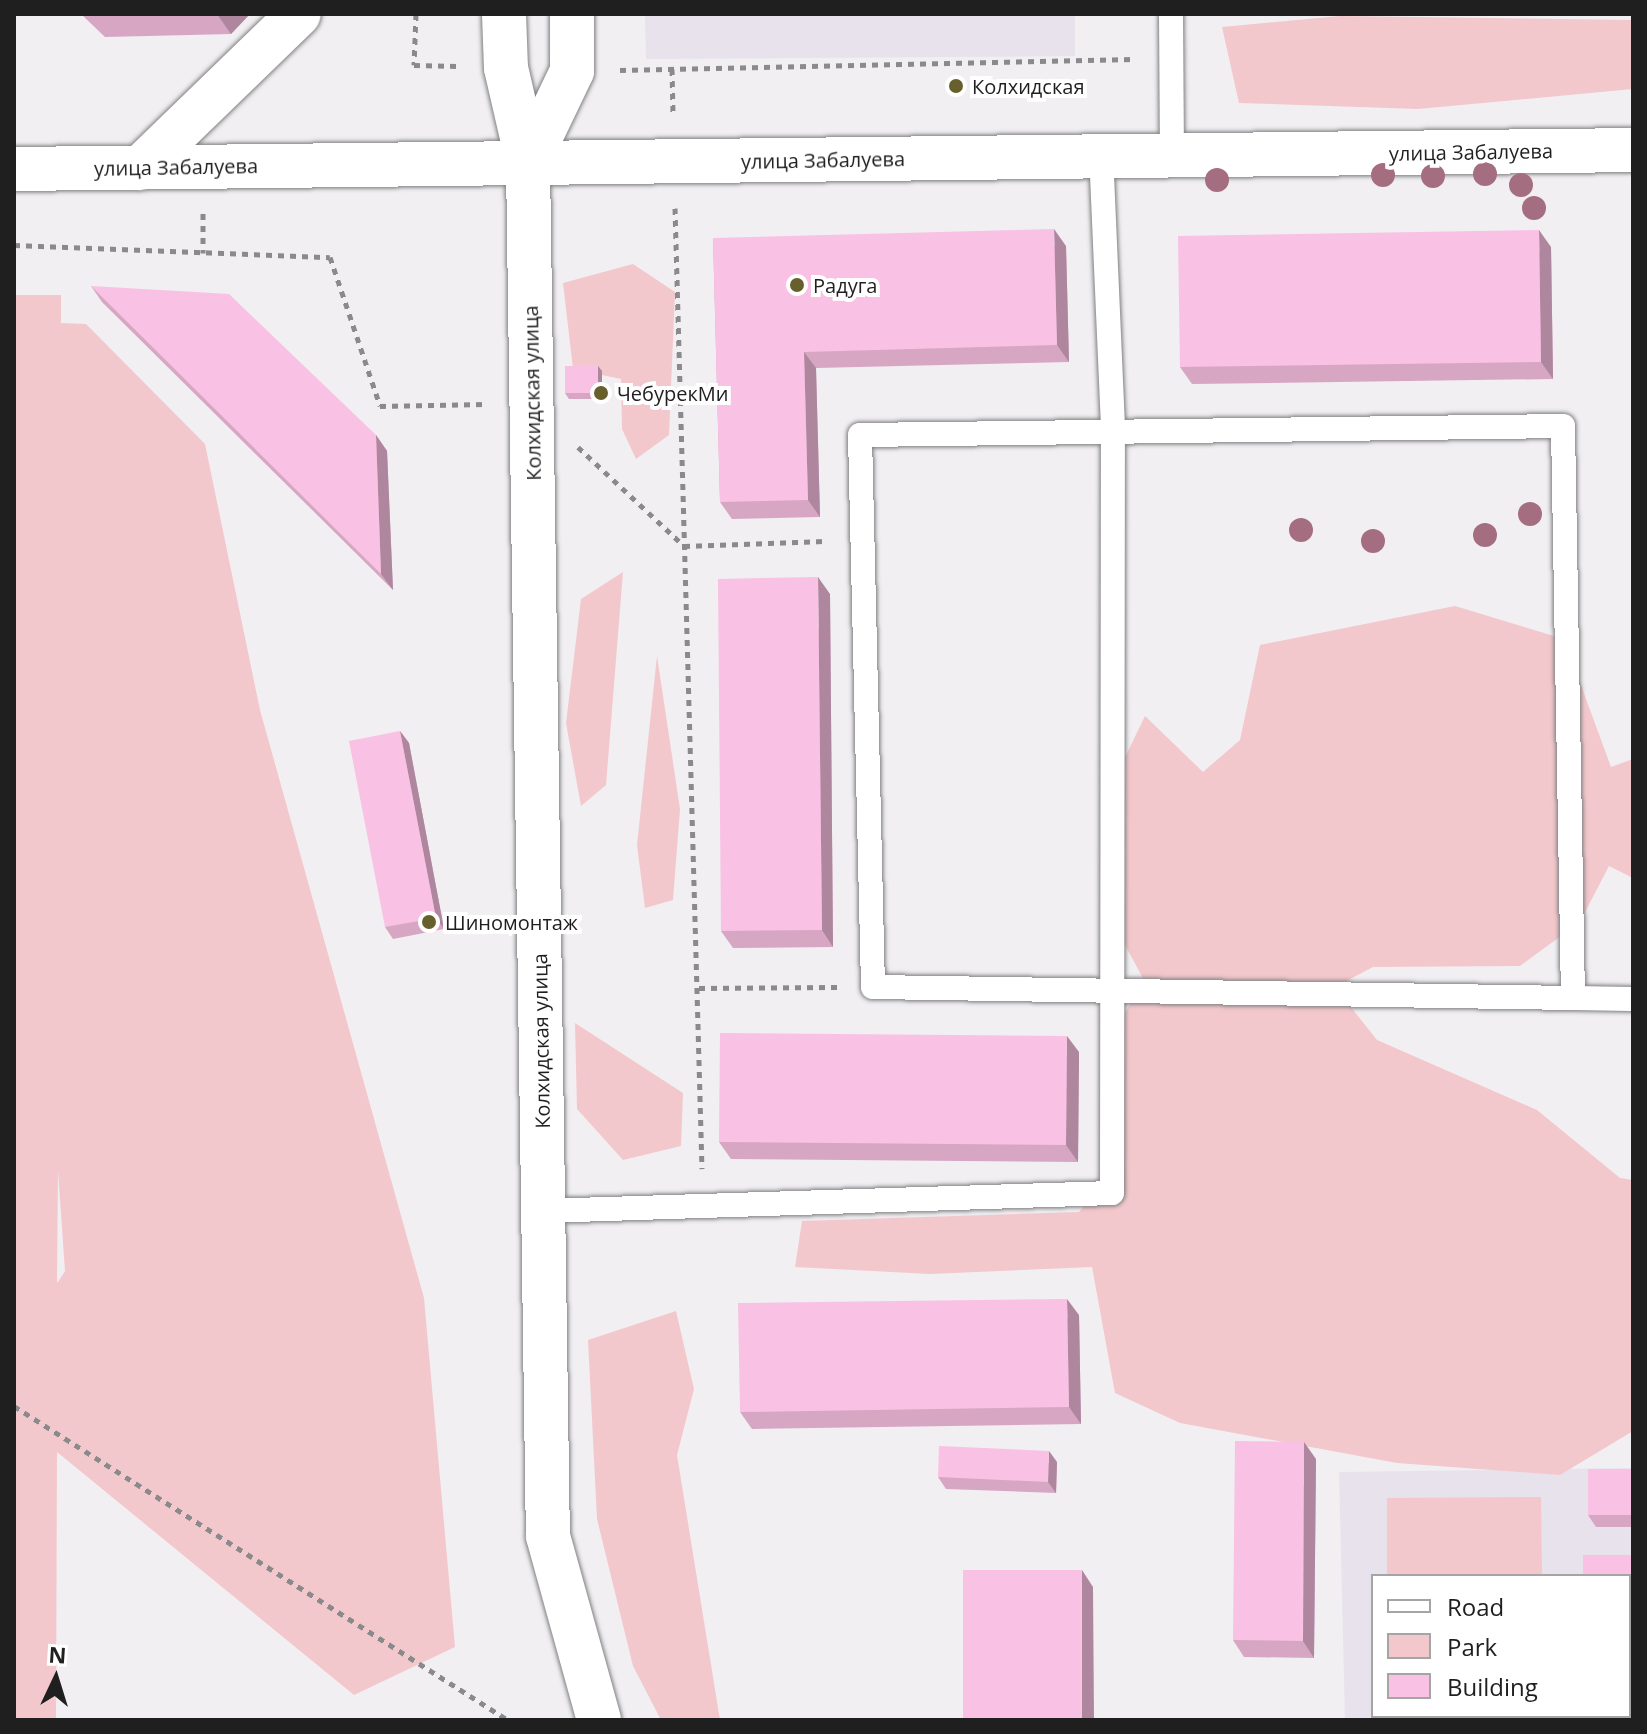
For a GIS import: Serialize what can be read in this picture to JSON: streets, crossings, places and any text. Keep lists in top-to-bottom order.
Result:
{
  "streets": {
    "street": ["улица Забалуева", "Колхидская улица"]
  },
  "crossings": [
    ["улица Забалуева", "Колхидская улица"]
  ],
  "places": [
    "Колхидская",
    "Радуга",
    "ЧебурекМи",
    "Шиномонтаж"
  ],
  "legend": ["Road", "Park", "Building"],
  "north": "top"
}
